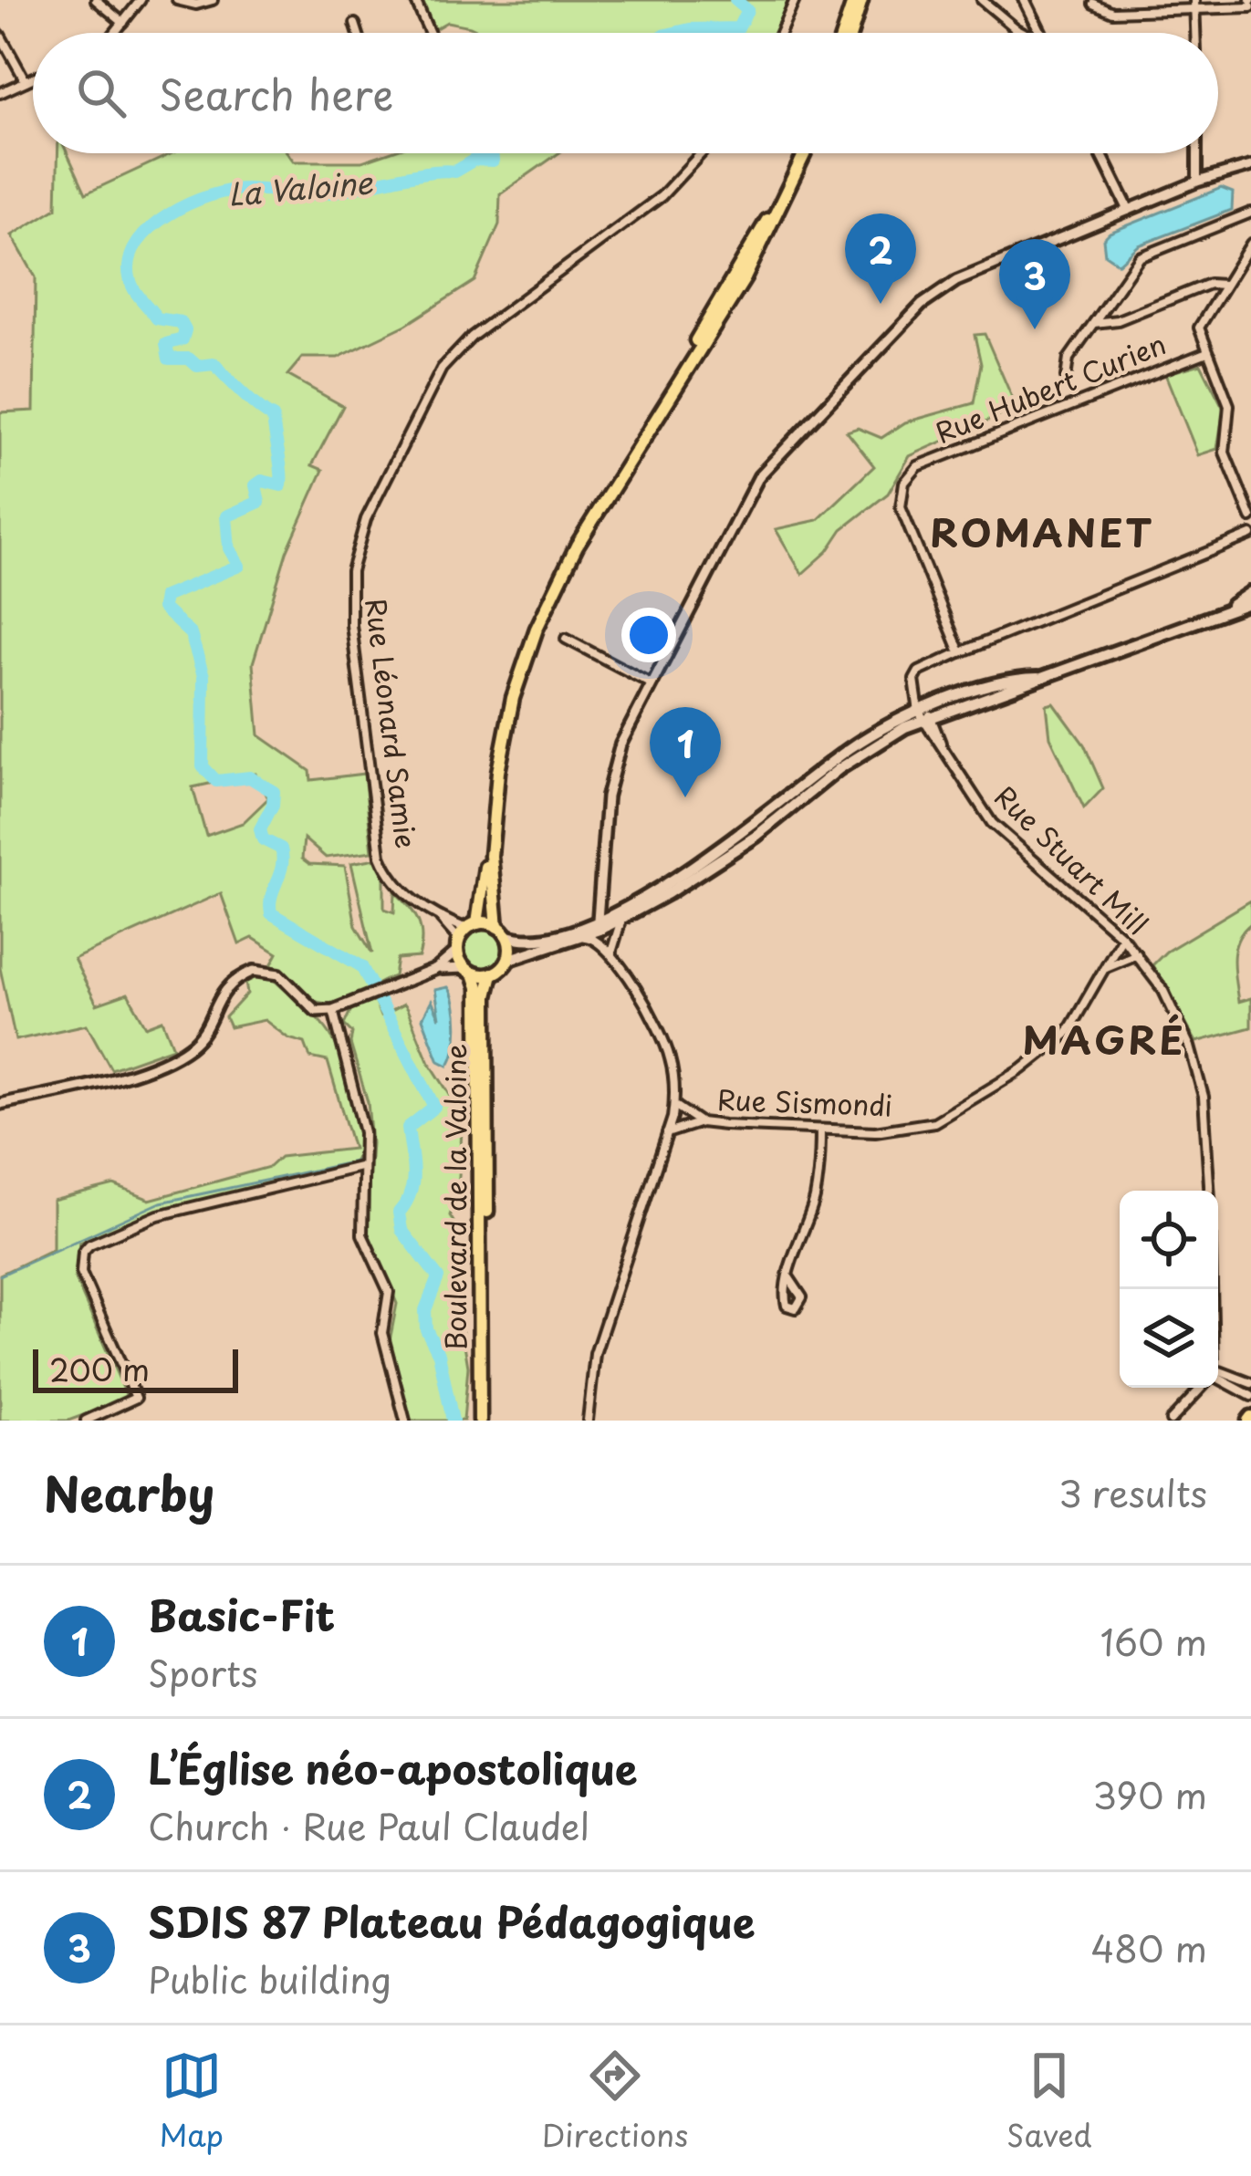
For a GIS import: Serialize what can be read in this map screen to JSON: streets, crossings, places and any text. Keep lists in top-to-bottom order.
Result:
{
  "streets": {
    "main road": ["Boulevard de la Valoine"],
    "street": [
      "Rue Hubert Curien",
      "Rue Léonard Samie",
      "Rue Stuart Mill",
      "Rue Sismondi"
    ]
  },
  "crossings": [
    ["Rue Stuart Mill", "Rue Sismondi"]
  ],
  "districts": ["ROMANET", "MAGRÉ"],
  "water": ["La Valoine"],
  "scale_bar": "200 m",
  "page": {
    "search": "Search here",
    "pins": ["2", "3", "1"],
    "scale": "200 m",
    "heading": ["Nearby", "3 results"],
    "list": [
      {
        "mark": "1",
        "name": "Basic-Fit",
        "note": "Sports",
        "value": "160 m"
      },
      {
        "mark": "2",
        "name": "L’Église néo-apostolique",
        "note": "Church · Rue Paul Claudel",
        "value": "390 m"
      },
      {
        "mark": "3",
        "name": "SDIS 87 Plateau Pédagogique",
        "note": "Public building",
        "value": "480 m"
      }
    ],
    "nav": ["Map", "Directions", "Saved"]
  }
}
